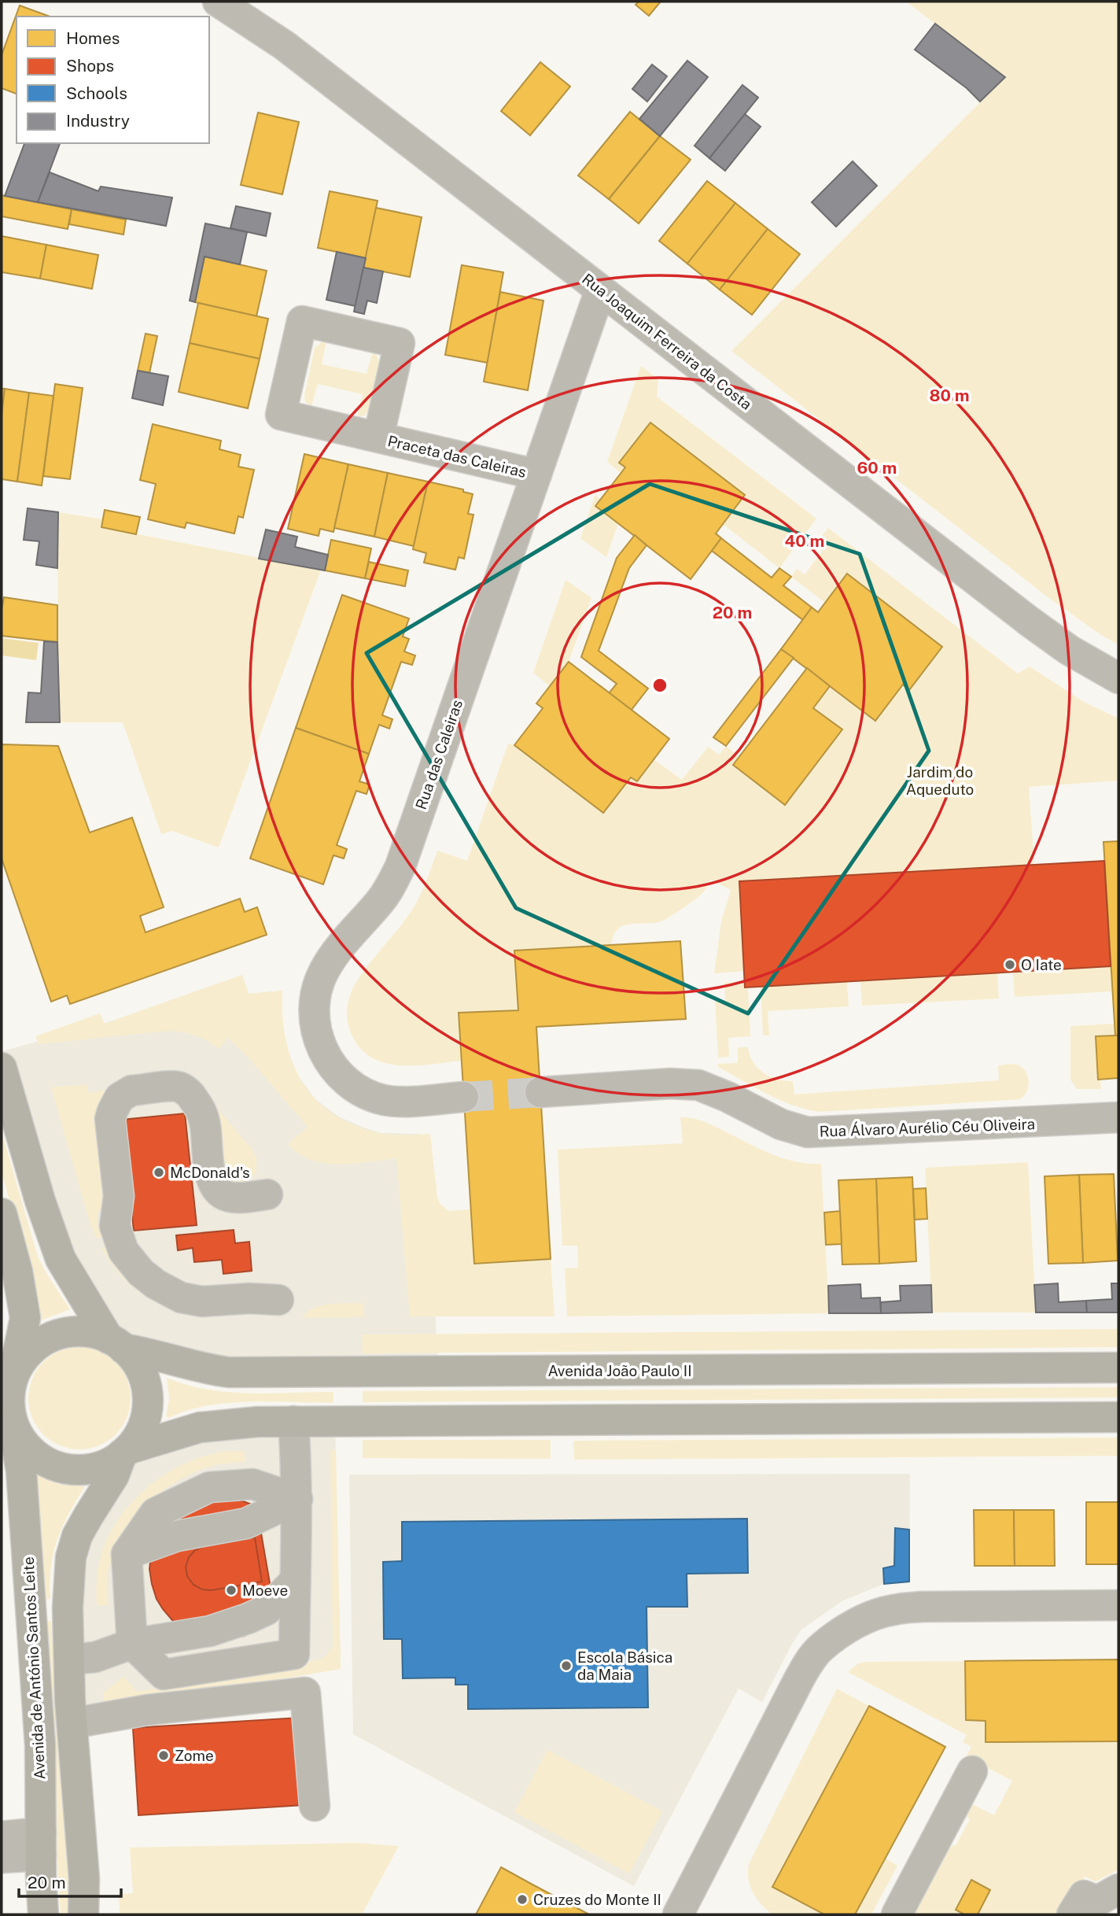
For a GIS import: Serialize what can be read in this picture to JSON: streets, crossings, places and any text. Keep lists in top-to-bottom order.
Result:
{
  "streets": {
    "main road": ["Avenida João Paulo II", "Avenida de António Santos Leite"],
    "street": [
      "Rua Joaquim Ferreira da Costa",
      "Praceta das Caleiras",
      "Rua das Caleiras",
      "Rua Álvaro Aurélio Céu Oliveira"
    ]
  },
  "crossings": [
    ["Rua Joaquim Ferreira da Costa", "Rua das Caleiras"],
    ["Praceta das Caleiras", "Rua das Caleiras"],
    ["Avenida João Paulo II", "Avenida de António Santos Leite"]
  ],
  "parks": ["Jardim do Aqueduto"],
  "places": [
    "O Iate",
    "McDonald's",
    "Moeve",
    "Escola Básica da Maia",
    "Zome",
    "Cruzes do Monte II"
  ],
  "legend": [
    "Homes",
    "Shops",
    "Schools",
    "Industry"
  ],
  "scale_bar": "20 m",
  "rings": [
    "80 m",
    "60 m",
    "40 m",
    "20 m"
  ]
}
